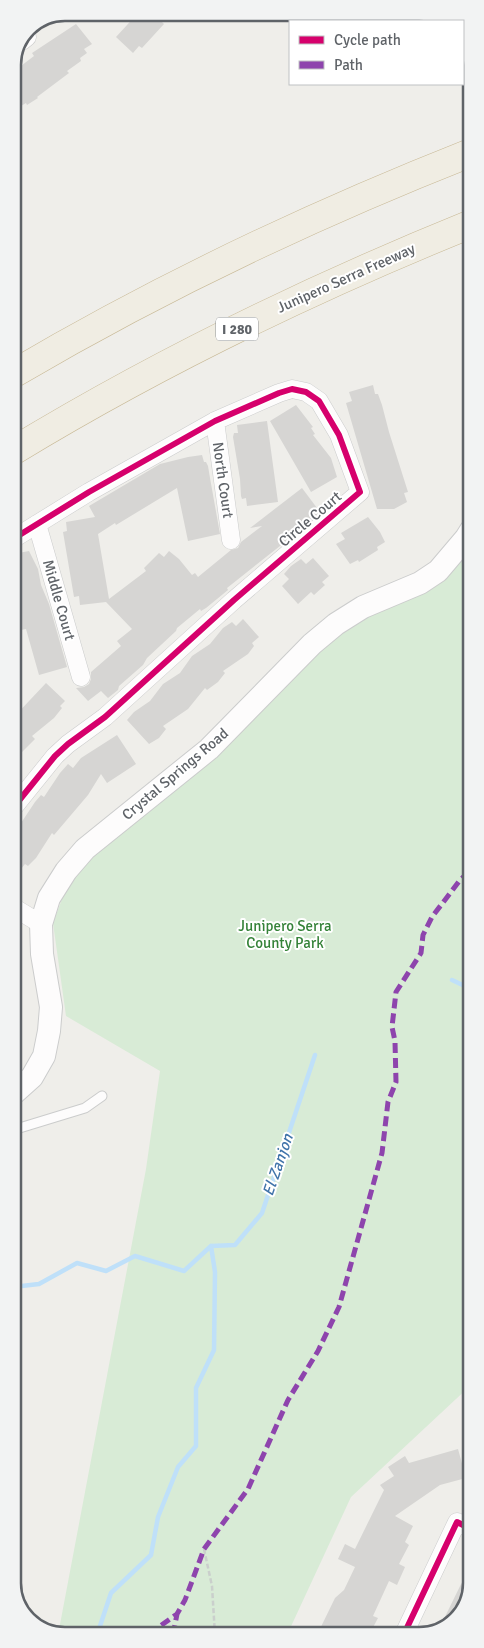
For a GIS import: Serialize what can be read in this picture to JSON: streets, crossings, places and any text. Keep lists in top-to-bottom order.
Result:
{
  "streets": {
    "highway": ["Junipero Serra Freeway", "I 280"],
    "street": [
      "North Court",
      "Circle Court",
      "Middle Court",
      "Crystal Springs Road"
    ]
  },
  "crossings": [
    ["North Court", "Circle Court"],
    ["Circle Court", "Middle Court"]
  ],
  "water": ["El Zanjon"],
  "parks": ["Junipero Serra County Park"],
  "legend": ["Cycle path", "Path"]
}
